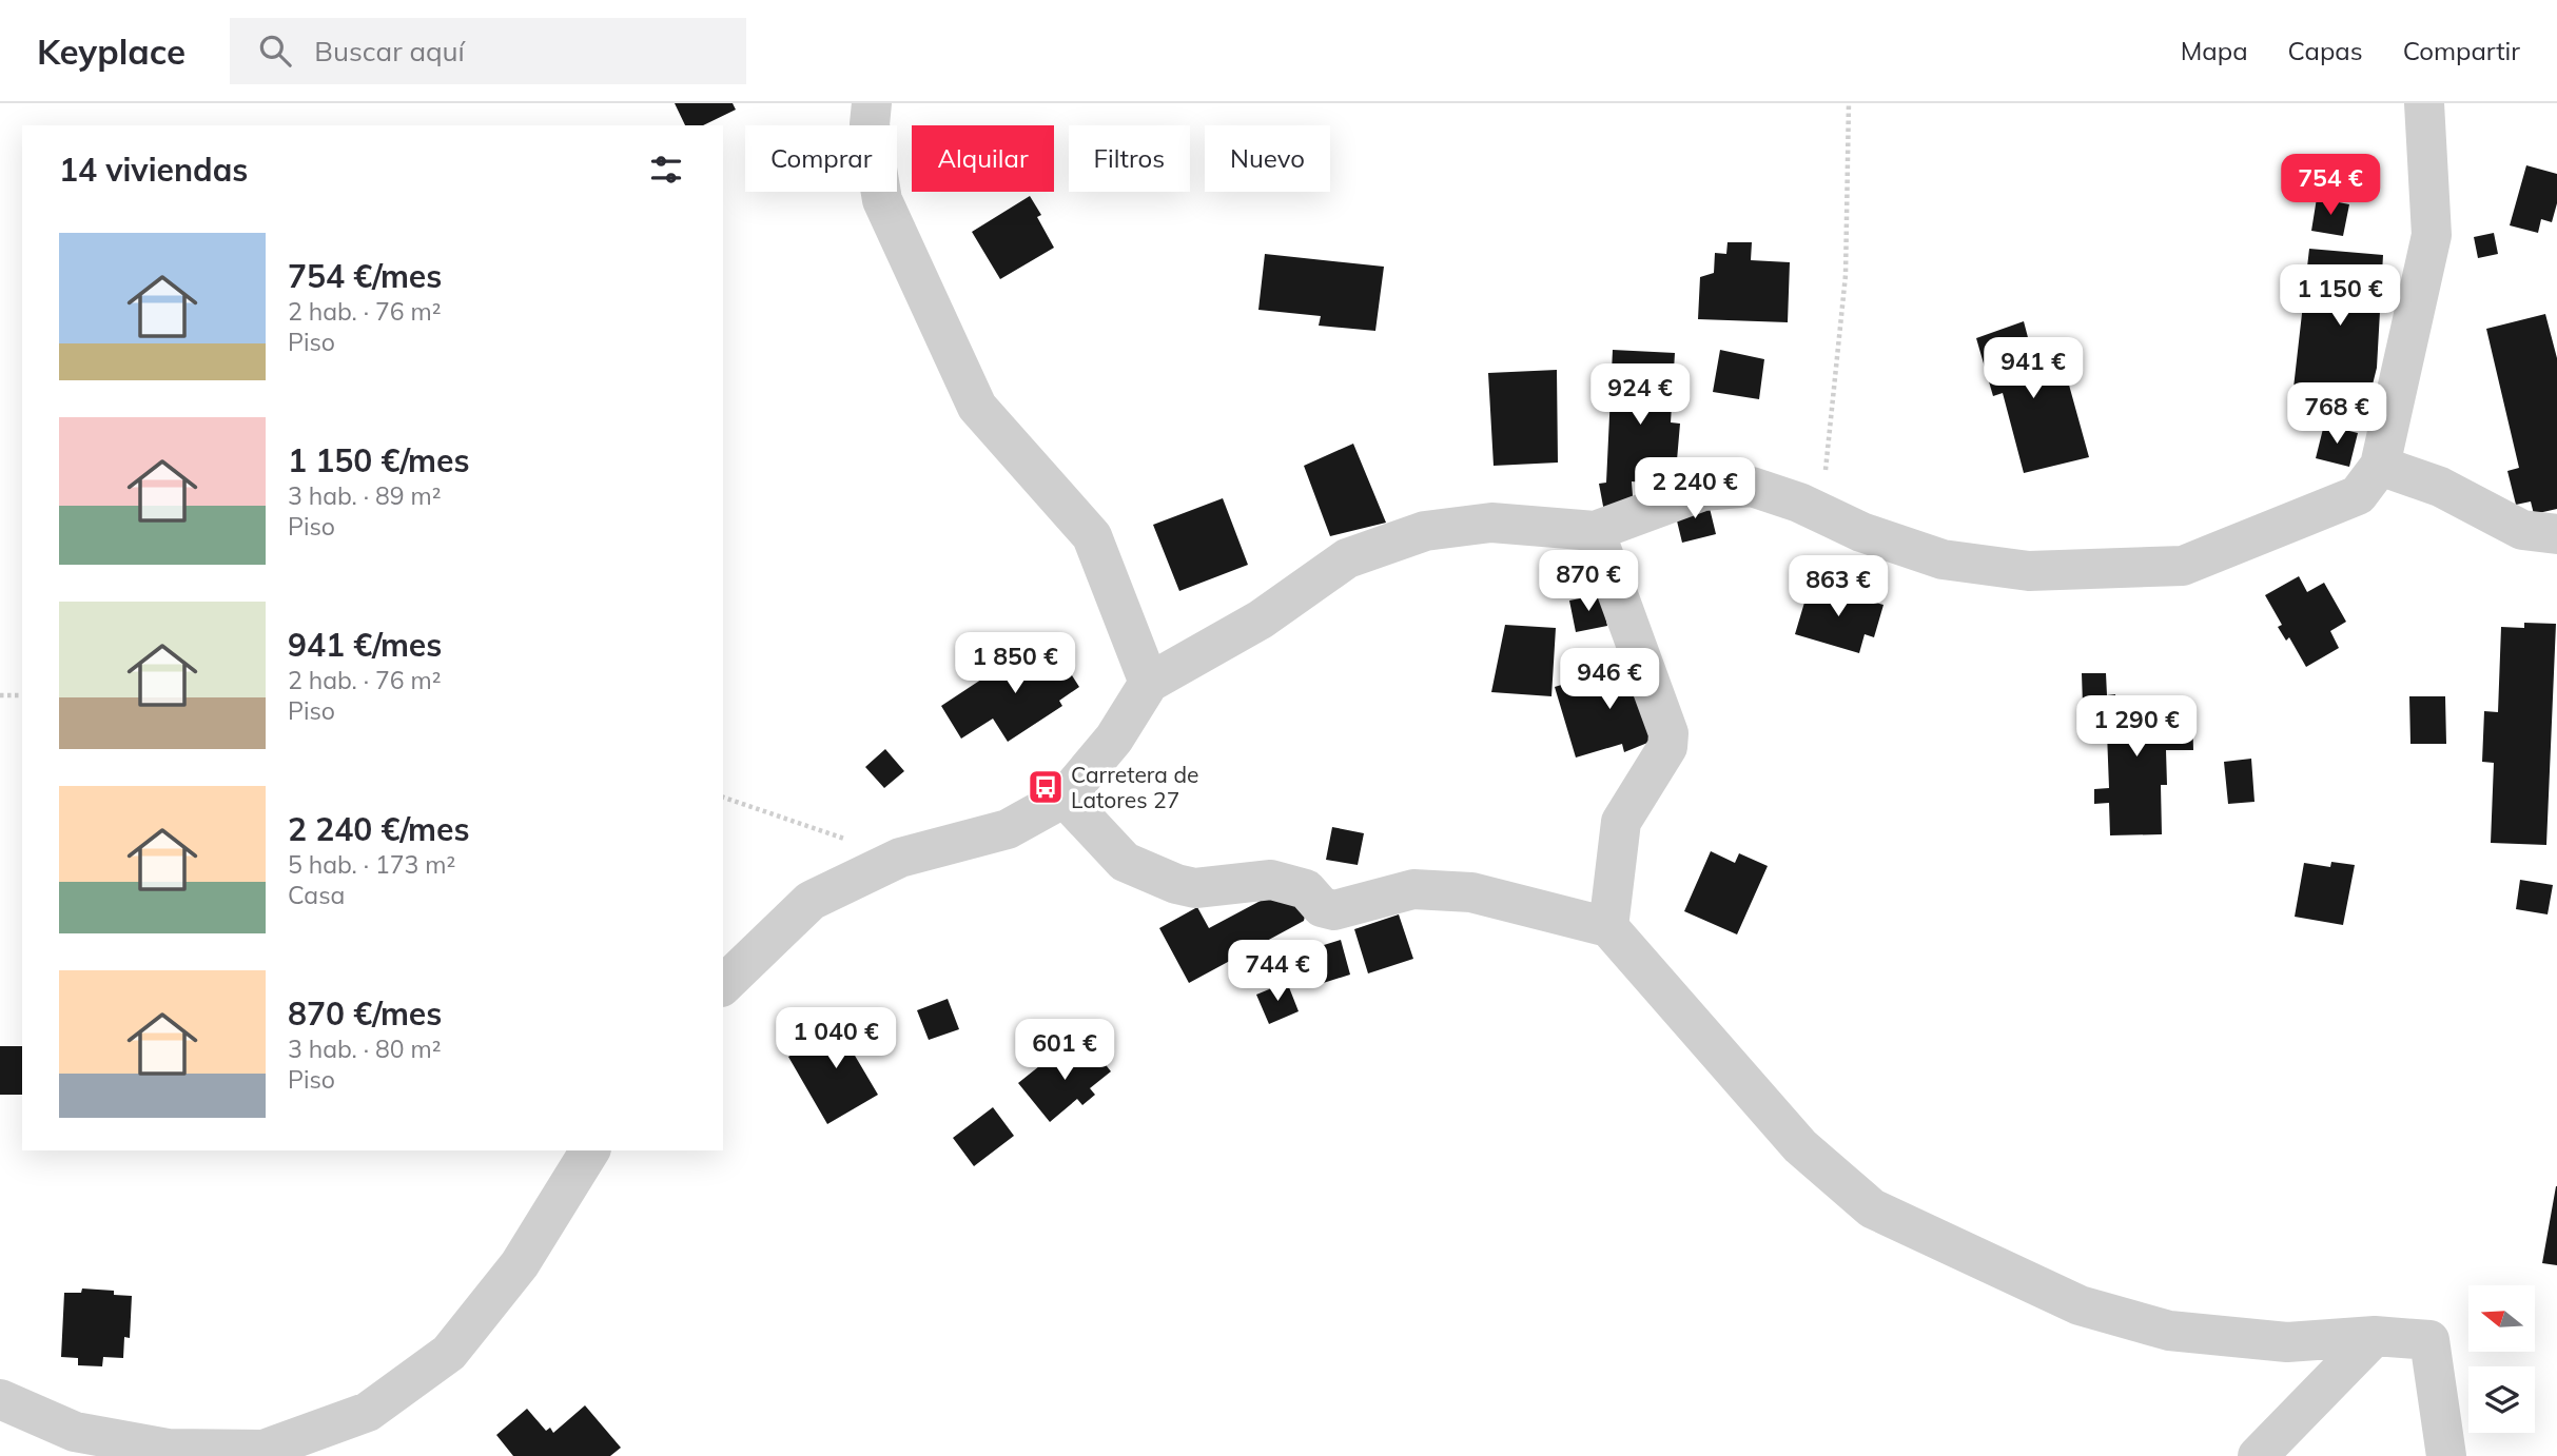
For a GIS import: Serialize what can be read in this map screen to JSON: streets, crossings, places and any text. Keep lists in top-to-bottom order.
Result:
{
  "places": {
    "bus stop": ["Carretera de Latores 27"]
  },
  "north": "left",
  "page": {
    "header": "Keyplace",
    "search": "Buscar aquí",
    "nav": ["Mapa", "Capas", "Compartir"],
    "chip": [
      "Comprar",
      "Alquilar",
      "Filtros",
      "Nuevo"
    ],
    "heading": "14 viviendas",
    "price": [
      "754 €",
      "1 150 €",
      "941 €",
      "924 €",
      "768 €",
      "2 240 €",
      "870 €",
      "863 €",
      "1 850 €",
      "946 €",
      "1 290 €",
      "744 €",
      "1 040 €",
      "601 €"
    ],
    "list": [
      {
        "name": "754 €/mes",
        "note": "2 hab. · 76 m² · Piso"
      },
      {
        "name": "1 150 €/mes",
        "note": "3 hab. · 89 m² · Piso"
      },
      {
        "name": "941 €/mes",
        "note": "2 hab. · 76 m² · Piso"
      },
      {
        "name": "2 240 €/mes",
        "note": "5 hab. · 173 m² · Casa"
      },
      {
        "name": "870 €/mes",
        "note": "3 hab. · 80 m² · Piso"
      }
    ]
  }
}
